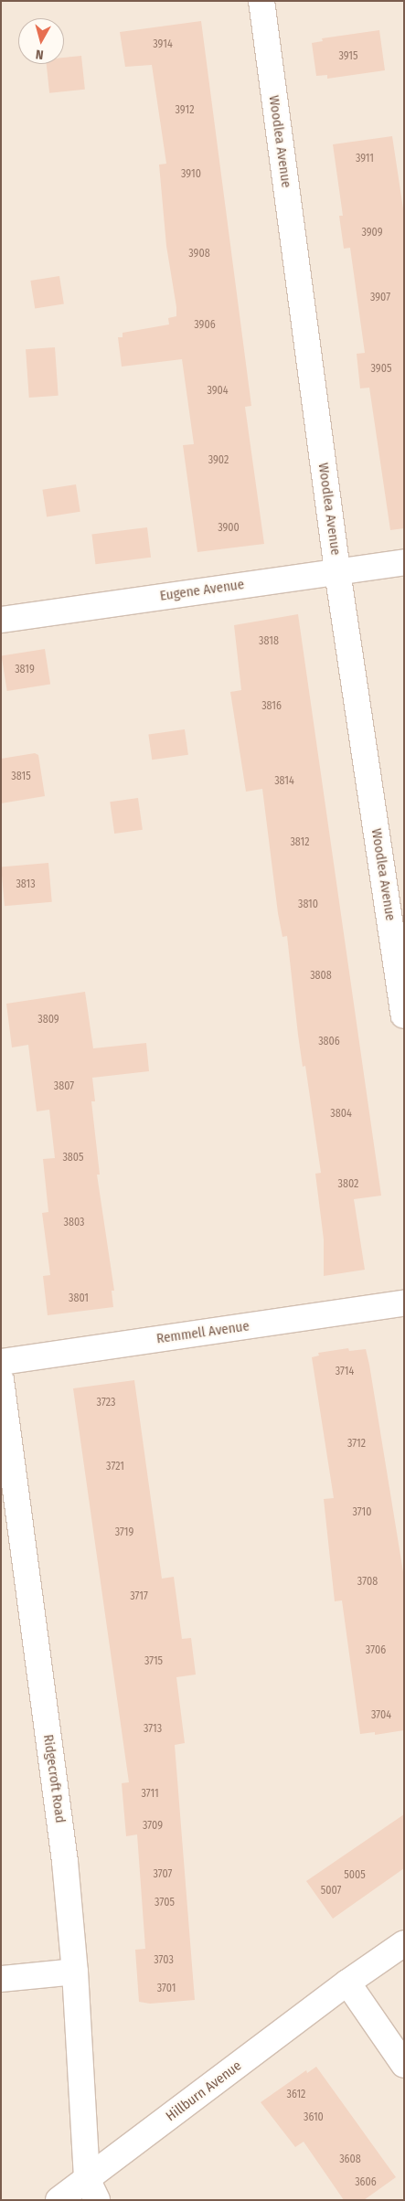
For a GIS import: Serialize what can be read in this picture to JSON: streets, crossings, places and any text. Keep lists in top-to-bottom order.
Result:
{
  "streets": {
    "street": [
      "Woodlea Avenue",
      "Eugene Avenue",
      "Remmell Avenue",
      "Ridgecroft Road",
      "Hillburn Avenue"
    ]
  },
  "crossings": [
    ["Woodlea Avenue", "Eugene Avenue"],
    ["Ridgecroft Road", "Hillburn Avenue"]
  ],
  "house_numbers": [
    "3914",
    "3915",
    "3912",
    "3911",
    "3910",
    "3909",
    "3908",
    "3907",
    "3906",
    "3905",
    "3904",
    "3902",
    "3900",
    "3818",
    "3819",
    "3816",
    "3815",
    "3814",
    "3812",
    "3813",
    "3810",
    "3808",
    "3809",
    "3806",
    "3807",
    "3804",
    "3805",
    "3802",
    "3803",
    "3801",
    "3714",
    "3723",
    "3712",
    "3721",
    "3710",
    "3719",
    "3708",
    "3717",
    "3706",
    "3715",
    "3704",
    "3713",
    "3711",
    "3709",
    "3707",
    "5005",
    "5007",
    "3705",
    "3703",
    "3701",
    "3612",
    "3610",
    "3608",
    "3606"
  ],
  "north": "bottom"
}
